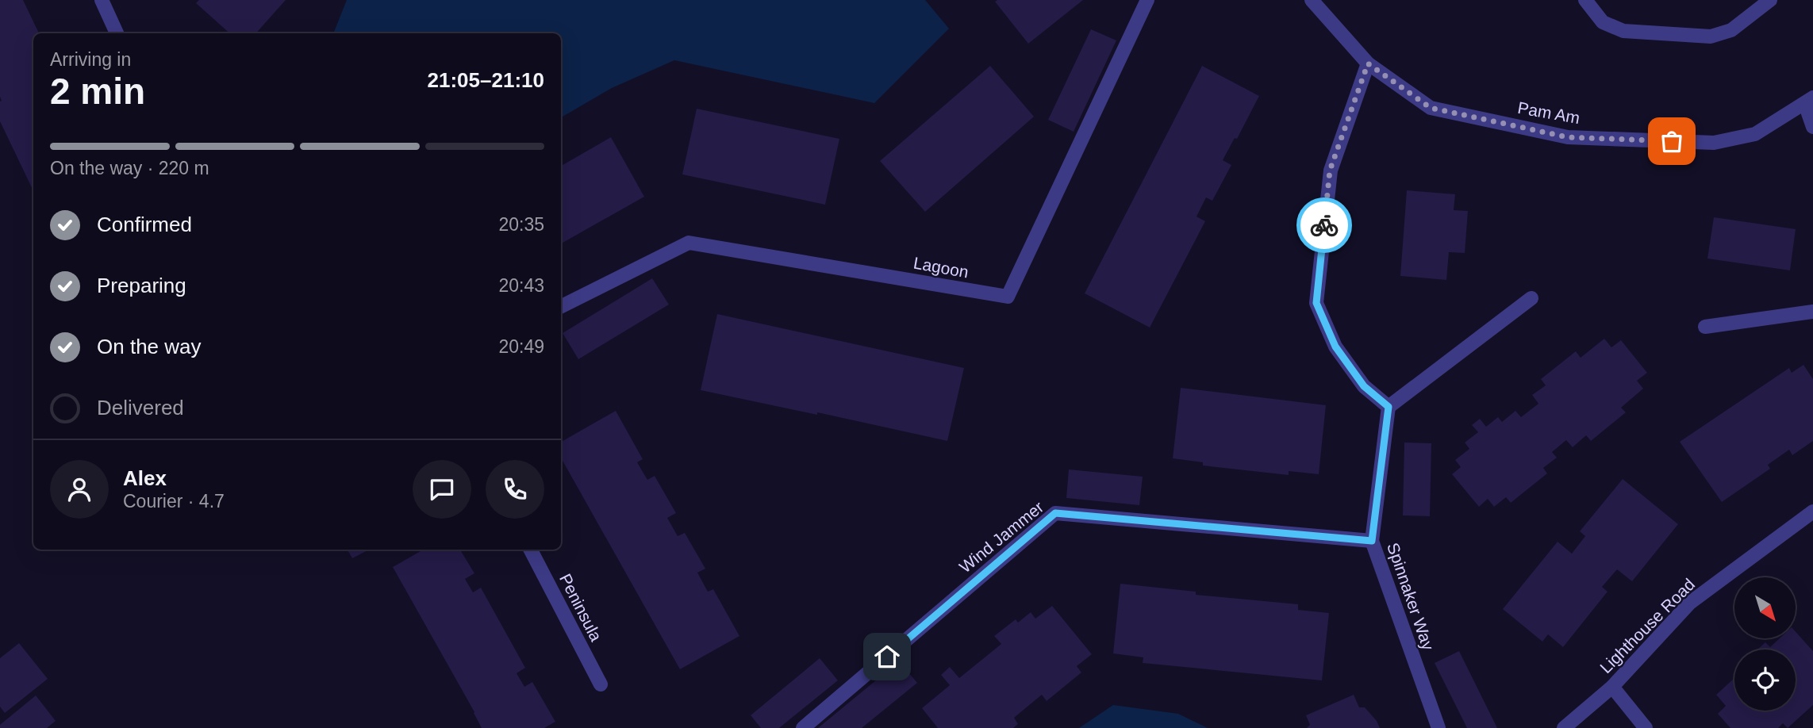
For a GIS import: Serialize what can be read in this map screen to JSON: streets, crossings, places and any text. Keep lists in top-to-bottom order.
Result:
{
  "streets": {
    "street": [
      "Pam Am",
      "Lagoon",
      "Wind Jammer",
      "Spinnaker Way",
      "Peninsula",
      "Lighthouse Road"
    ]
  },
  "crossings": [
    ["Wind Jammer", "Spinnaker Way"]
  ],
  "north": "bottom right",
  "page": {
    "heading": ["2 min", "Arriving in", "21:05–21:10"],
    "panel": ["Alex", "Courier · 4.7"],
    "bar": "On the way · 220 m",
    "list": [
      ["Confirmed", "20:35"],
      ["Preparing", "20:43"],
      ["On the way", "20:49"],
      "Delivered"
    ]
  }
}
